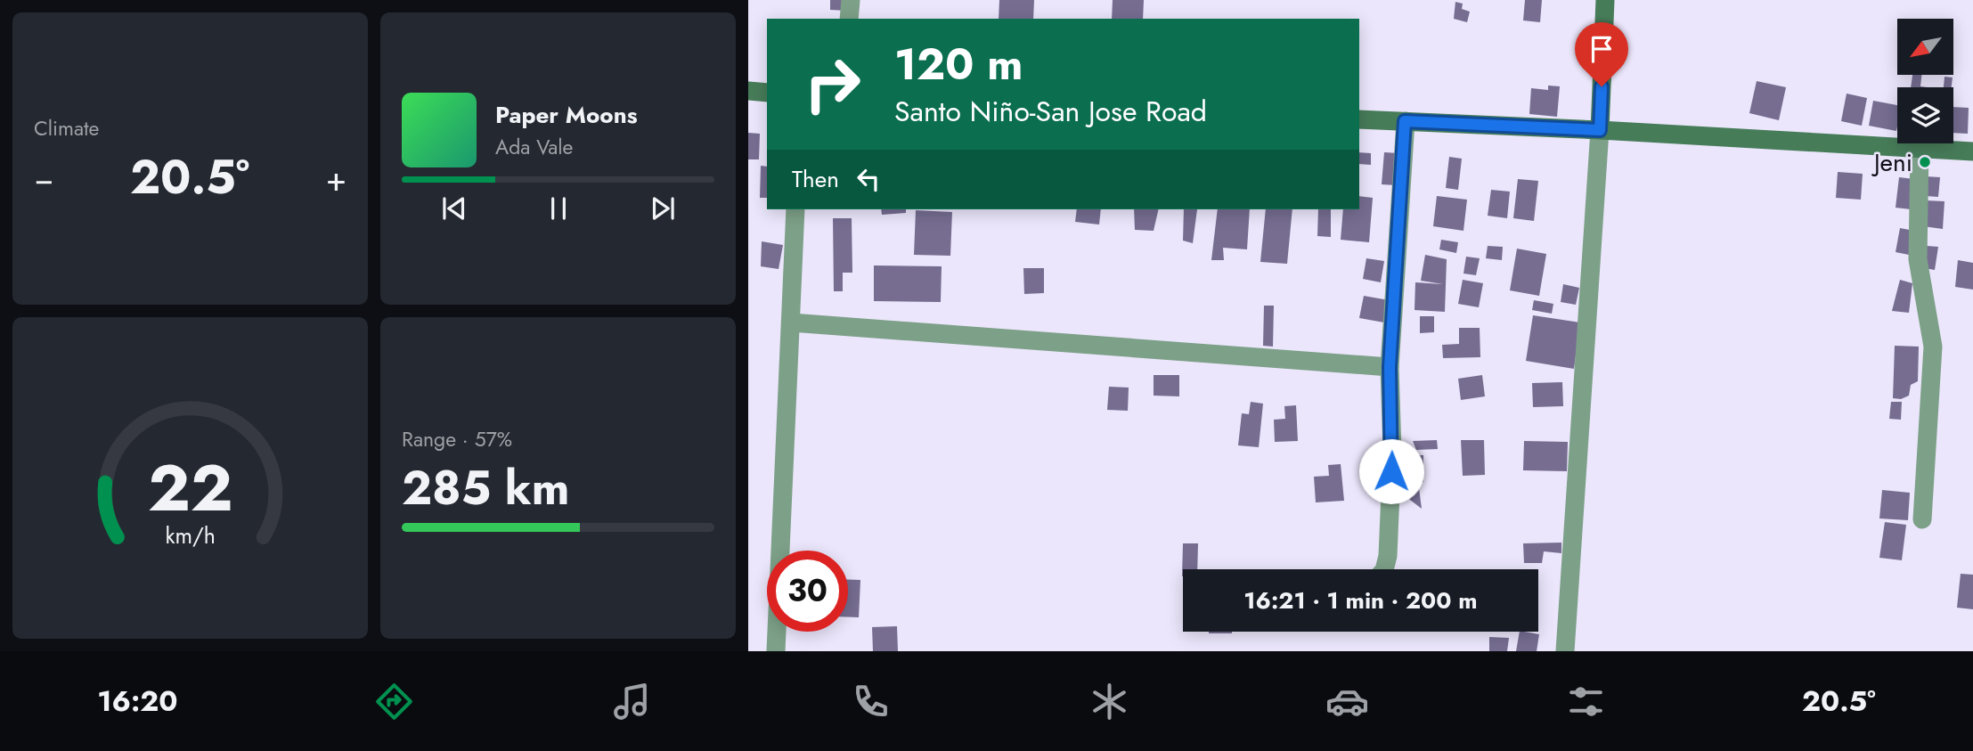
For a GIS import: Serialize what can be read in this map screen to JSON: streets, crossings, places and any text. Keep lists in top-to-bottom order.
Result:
{
  "places": ["Jeni"],
  "north": "bottom left",
  "page": {
    "tile": [
      "Climate",
      ["Range · 57%", "285 km"]
    ],
    "turn": ["120 m", "Santo Niño-San Jose Road"],
    "song": ["Paper Moons", "Ada Vale"],
    "then": "Then",
    "heat": ["−", "20.5°", "+"],
    "limit": "30",
    "trip": "16:21 · 1 min · 200 m",
    "tabs": ["16:20", "20.5°"],
    "gauge": ["22", "km/h"]
  }
}
